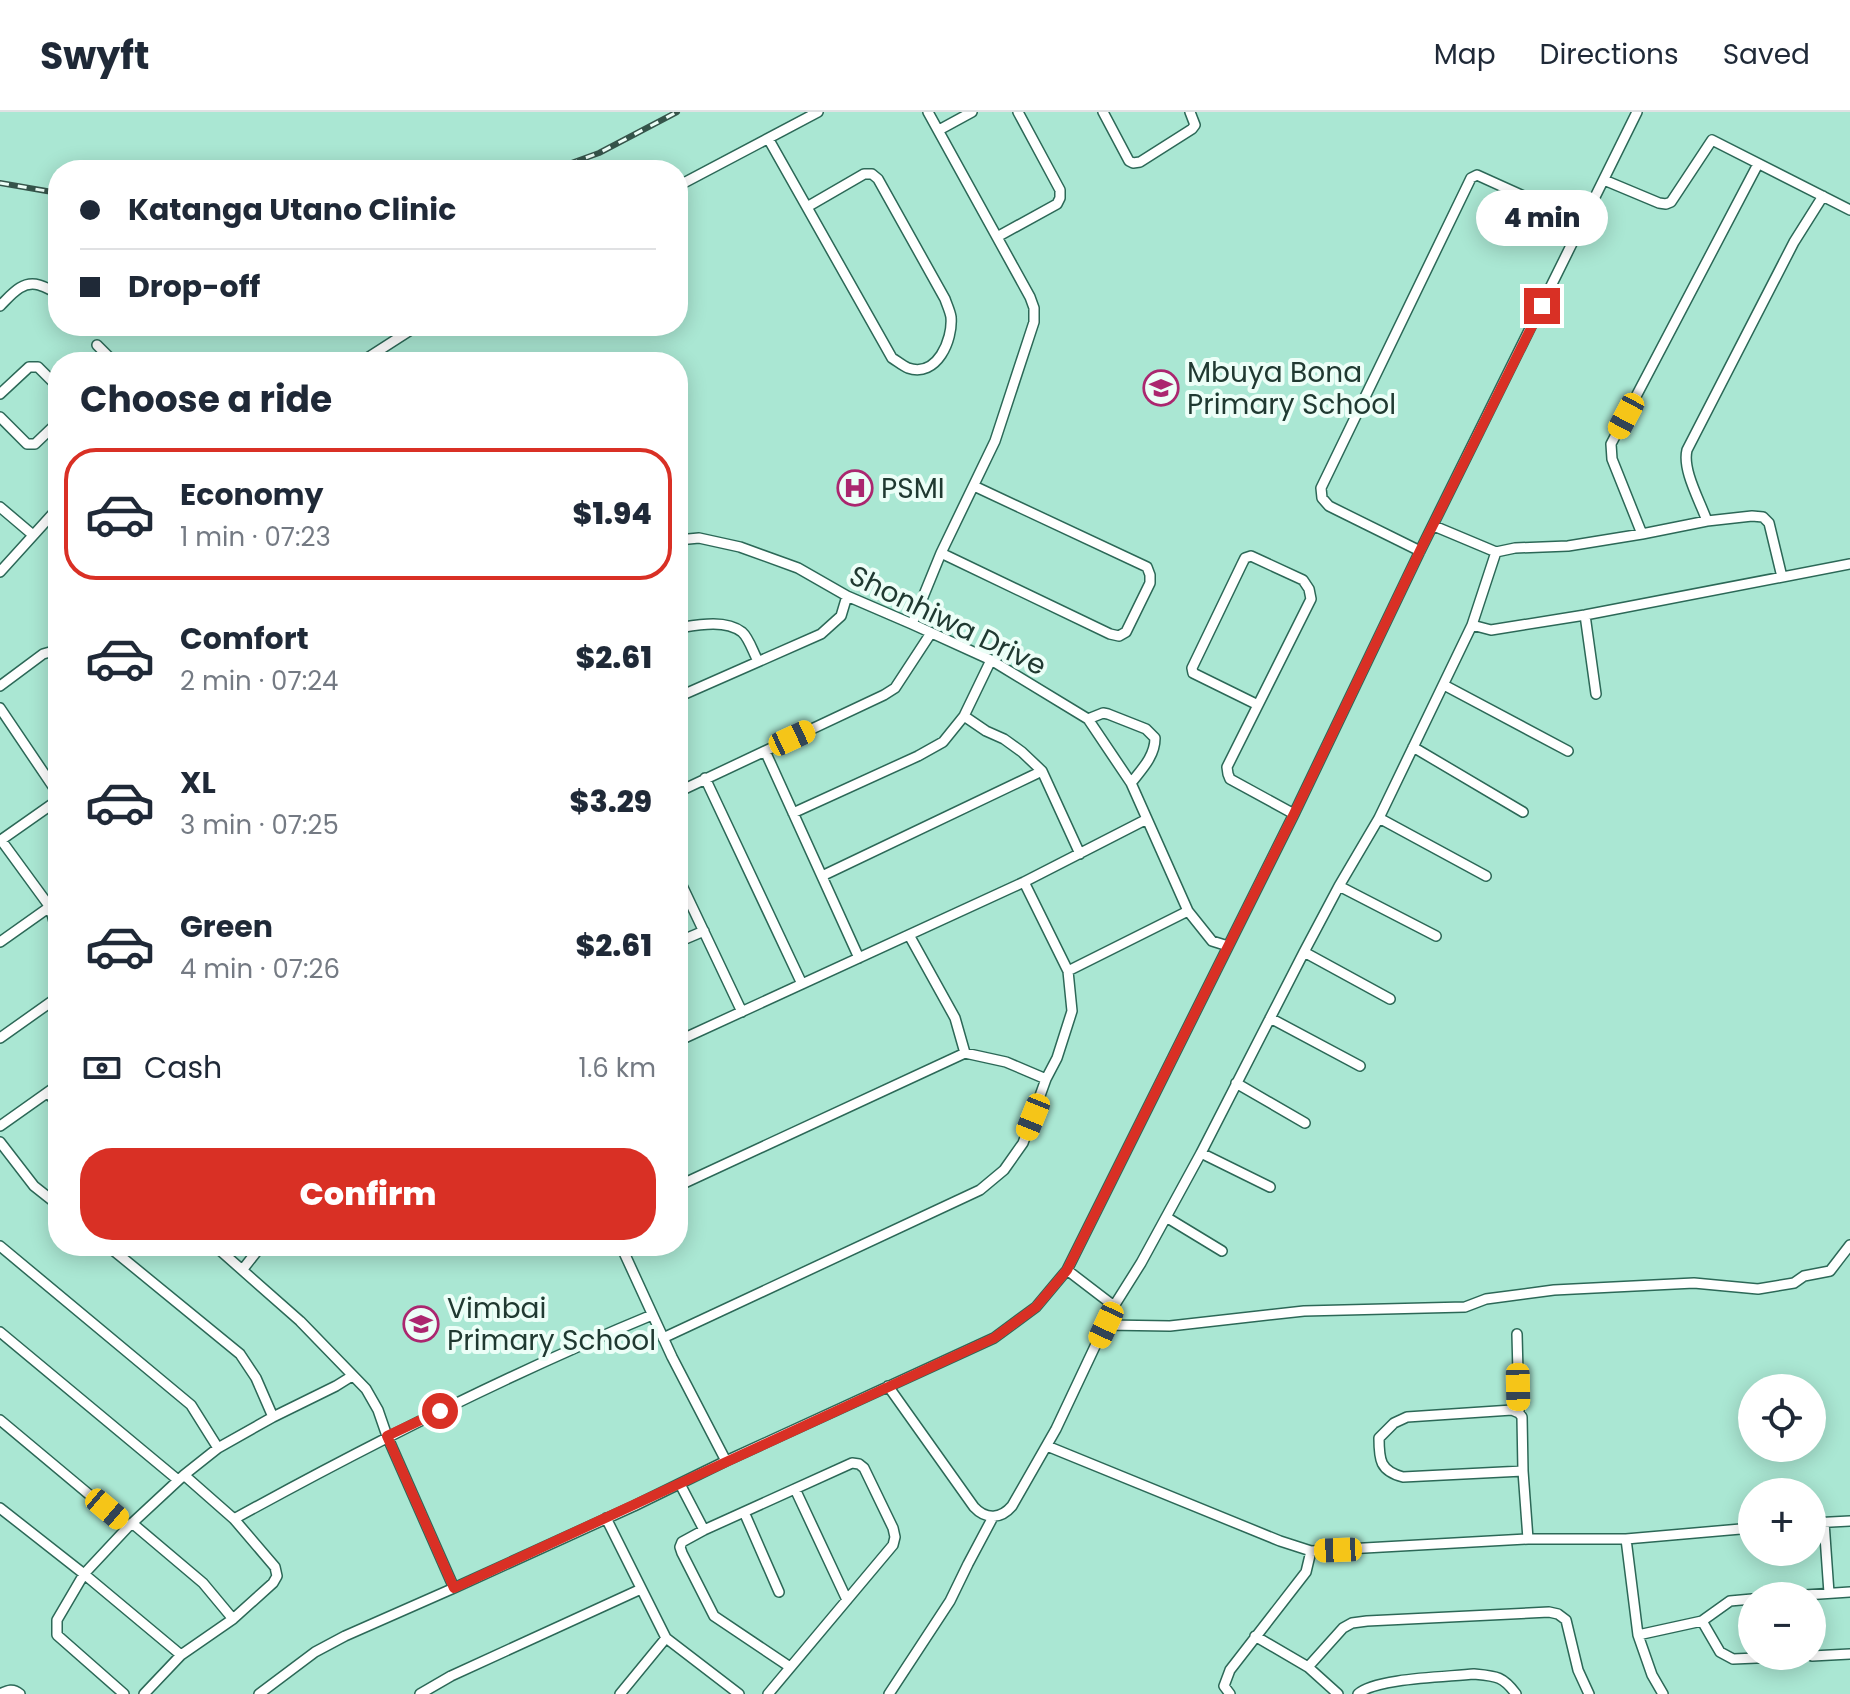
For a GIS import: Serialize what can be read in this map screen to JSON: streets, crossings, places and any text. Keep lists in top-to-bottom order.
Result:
{
  "streets": {
    "street": ["Shonhiwa Drive"]
  },
  "places": {
    "school or university": ["Mbuya Bona Primary School", "Vimbai Primary School"],
    "hospital": ["PSMI"]
  },
  "page": {
    "header": "Swyft",
    "nav": ["Map", "Directions", "Saved"],
    "banner": ["Katanga Utano Clinic", "Drop-off"],
    "bubble": "4 min",
    "heading": "Choose a ride",
    "list": [
      {
        "name": "Economy",
        "note": "1 min · 07:23",
        "value": "$1.94"
      },
      {
        "name": "Comfort",
        "note": "2 min · 07:24",
        "value": "$2.61"
      },
      {
        "name": "XL",
        "note": "3 min · 07:25",
        "value": "$3.29"
      },
      {
        "name": "Green",
        "note": "4 min · 07:26",
        "value": "$2.61"
      }
    ],
    "pay": ["Cash", "1.6 km"],
    "buttons": "Confirm",
    "map_buttons": ["+", "−"]
  }
}
